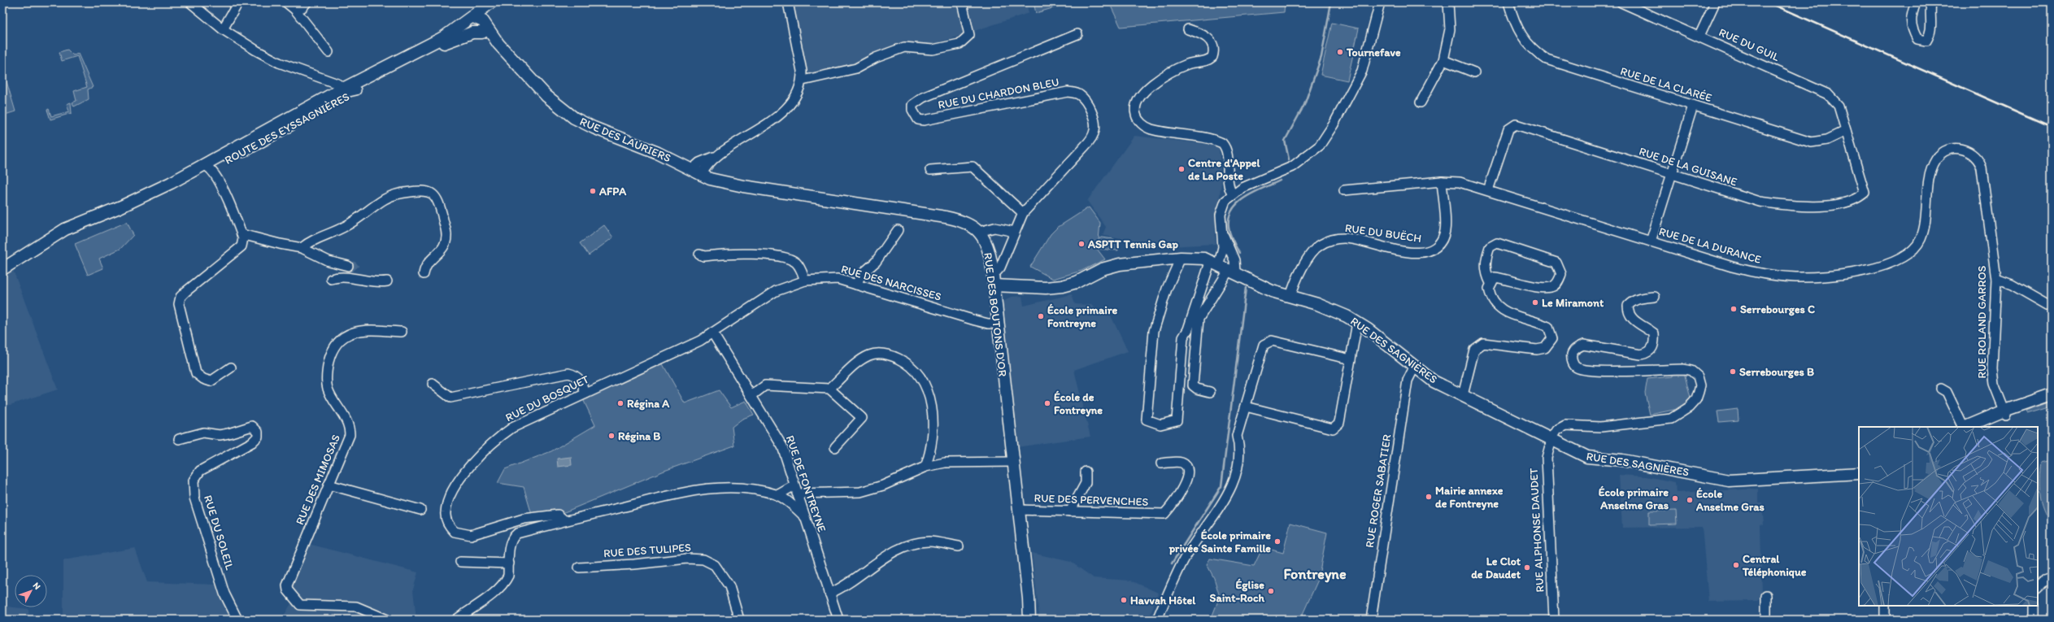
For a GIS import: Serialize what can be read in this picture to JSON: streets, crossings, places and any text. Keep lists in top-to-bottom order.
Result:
{
  "streets": {
    "main road": [
      "ROUTE DES EYSSAGNIÈRES",
      "RUE DES LAURIERS",
      "RUE DES BOUTONS D'OR",
      "RUE DES SAGNIÈRES"
    ],
    "street": [
      "RUE DU GUIL",
      "RUE DE LA CLARÉE",
      "RUE DU CHARDON BLEU",
      "RUE DE LA GUISANE",
      "RUE DU BUËCH",
      "RUE DE LA DURANCE",
      "RUE DES NARCISSES",
      "RUE ROLAND GARROS",
      "RUE DU BOSQUET",
      "RUE DES MIMOSAS",
      "RUE DE FONTREYNE",
      "RUE ROGER SABATIER",
      "RUE DES PERVENCHES",
      "RUE ALPHONSE DAUDET",
      "RUE DU SOLEIL",
      "RUE DES TULIPES"
    ]
  },
  "crossings": [
    ["RUE DU GUIL", "RUE DE LA CLARÉE"],
    ["RUE DU GUIL", "RUE DE LA GUISANE"],
    ["RUE DE LA CLARÉE", "RUE DE LA GUISANE"],
    ["RUE DU CHARDON BLEU", "RUE DES BOUTONS D'OR"],
    ["RUE DU CHARDON BLEU", "RUE DES SAGNIÈRES"],
    ["ROUTE DES EYSSAGNIÈRES", "RUE DES LAURIERS"],
    ["RUE DES LAURIERS", "RUE DES BOUTONS D'OR"],
    ["RUE DE LA GUISANE", "RUE DE LA DURANCE"],
    ["RUE DU BUËCH", "RUE DE LA DURANCE"],
    ["RUE DU BUËCH", "RUE DES SAGNIÈRES"],
    ["RUE DE LA DURANCE", "RUE ROLAND GARROS"],
    ["RUE DES NARCISSES", "RUE DES BOUTONS D'OR"],
    ["RUE DES NARCISSES", "RUE DU BOSQUET"],
    ["RUE DES NARCISSES", "RUE DE FONTREYNE"],
    ["RUE DES BOUTONS D'OR", "RUE DES SAGNIÈRES"],
    ["RUE DES BOUTONS D'OR", "RUE DES PERVENCHES"],
    ["RUE DES SAGNIÈRES", "RUE ROGER SABATIER"],
    ["RUE DES SAGNIÈRES", "RUE ALPHONSE DAUDET"],
    ["RUE DU BOSQUET", "RUE DE FONTREYNE"]
  ],
  "districts": ["Fontreyne"],
  "places": [
    "Tournefave",
    "Centre d'Appel de La Poste",
    "AFPA",
    "ASPTT Tennis Gap",
    "Le Miramont",
    "Serrebourges C",
    "École primaire Fontreyne",
    "Serrebourges B",
    "Régina A",
    "École de Fontreyne",
    "Régina B",
    "Mairie annexe de Fontreyne",
    "École primaire Anselme Gras",
    "École Anselme Gras",
    "École primaire privée Sainte Famille",
    "Central Téléphonique",
    "Le Clot de Daudet",
    "Église Saint-Roch",
    "Havvah Hôtel"
  ],
  "north": "top right"
}
